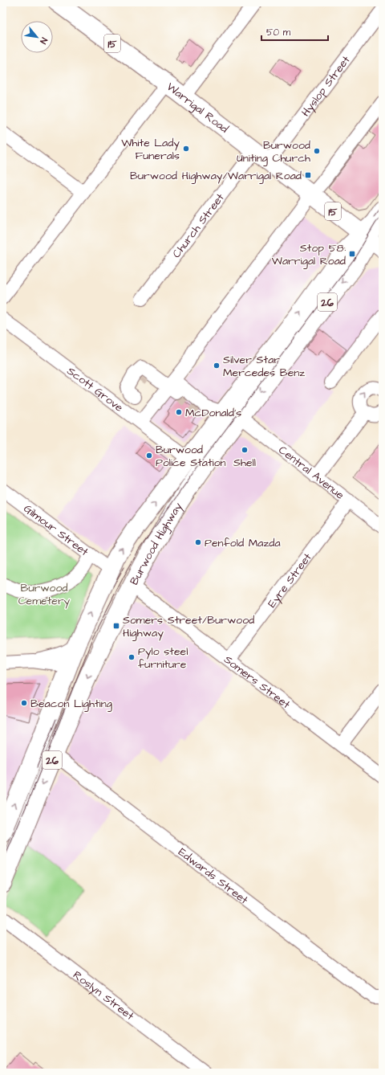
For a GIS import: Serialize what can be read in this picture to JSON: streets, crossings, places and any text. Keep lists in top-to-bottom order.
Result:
{
  "streets": {
    "highway": [
      "15",
      "Warrigal Road",
      "26",
      "Burwood Highway"
    ],
    "street": [
      "Hyslop Street",
      "Church Street",
      "Scott Grove",
      "Central Avenue",
      "Gilmour Street",
      "Eyre Street",
      "Somers Street",
      "Edwards Street",
      "Roslyn Street"
    ]
  },
  "crossings": [
    ["Hyslop Street", "Warrigal Road"],
    ["Warrigal Road", "Church Street"],
    ["Warrigal Road", "Burwood Highway"],
    ["Scott Grove", "Burwood Highway"],
    ["Central Avenue", "Burwood Highway"],
    ["Central Avenue", "Eyre Street"],
    ["Gilmour Street", "Burwood Highway"],
    ["Burwood Highway", "Somers Street"],
    ["Burwood Highway", "Edwards Street"],
    ["Eyre Street", "Somers Street"]
  ],
  "parks": ["Burwood Cemetery"],
  "places": {
    "other": [
      "White Lady Funerals",
      "Burwood Uniting Church",
      "Silver Star Mercedes Benz",
      "McDonald's",
      "Shell",
      "Burwood Police Station",
      "Penfold Mazda",
      "Pylo steel furniture",
      "Beacon Lighting"
    ],
    "transit": ["Burwood Highway/Warrigal Road", "Stop 58: Warrigal Road", "Somers Street/Burwood Highway"]
  },
  "scale_bar": "50 m",
  "north": "bottom right"
}
